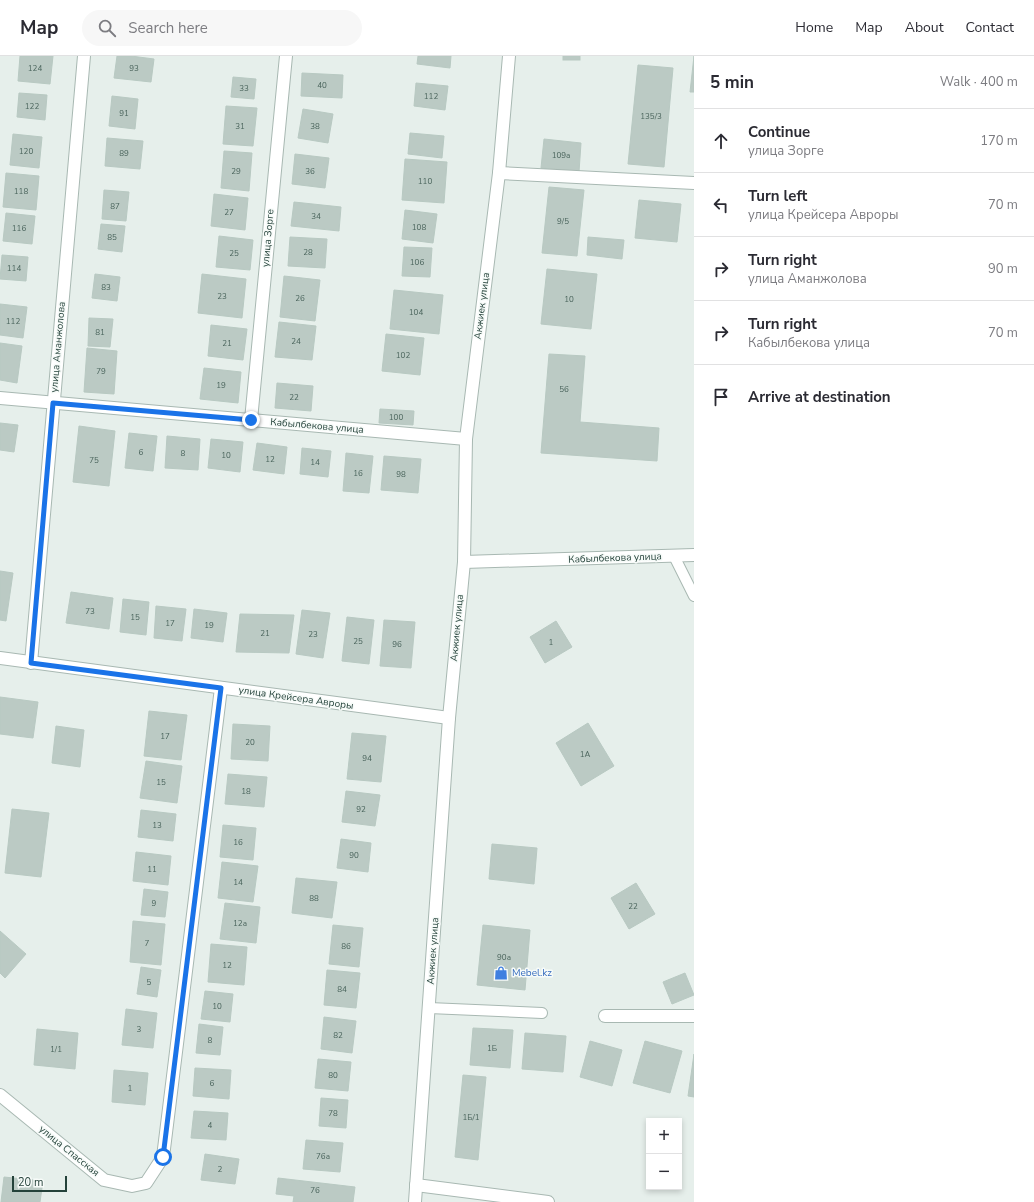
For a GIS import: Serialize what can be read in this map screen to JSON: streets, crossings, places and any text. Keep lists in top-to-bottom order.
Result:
{
  "streets": {
    "street": [
      "улица Зорге",
      "Акжиек улица",
      "улица Аманжолова",
      "Кабылбекова улица",
      "улица Крейсера Авроры",
      "улица Спасская"
    ]
  },
  "crossings": [
    ["улица Зорге", "Кабылбекова улица"],
    ["Акжиек улица", "Кабылбекова улица"],
    ["Акжиек улица", "улица Крейсера Авроры"],
    ["улица Аманжолова", "Кабылбекова улица"],
    ["улица Аманжолова", "улица Крейсера Авроры"],
    ["улица Крейсера Авроры", "улица Спасская"]
  ],
  "places": {
    "shop": ["Mebel.kz"]
  },
  "house_numbers": [
    "124",
    "93",
    "40",
    "33",
    "112",
    "122",
    "91",
    "135/3",
    "31",
    "38",
    "120",
    "89",
    "109а",
    "29",
    "36",
    "110",
    "118",
    "87",
    "27",
    "34",
    "9/5",
    "108",
    "116",
    "85",
    "28",
    "25",
    "106",
    "114",
    "83",
    "23",
    "26",
    "10",
    "104",
    "112",
    "81",
    "24",
    "21",
    "102",
    "79",
    "19",
    "56",
    "22",
    "100",
    "6",
    "8",
    "10",
    "12",
    "75",
    "14",
    "16",
    "98",
    "73",
    "15",
    "17",
    "19",
    "21",
    "23",
    "25",
    "1",
    "96",
    "17",
    "20",
    "1А",
    "94",
    "15",
    "18",
    "92",
    "13",
    "16",
    "90",
    "11",
    "14",
    "88",
    "9",
    "22",
    "12а",
    "7",
    "86",
    "90а",
    "12",
    "5",
    "84",
    "10",
    "3",
    "82",
    "8",
    "1Б",
    "1/1",
    "80",
    "6",
    "1",
    "78",
    "1Б/1",
    "4",
    "76а",
    "2",
    "76"
  ],
  "scale_bar": "20 m",
  "page": {
    "header": "Map",
    "search": "Search here",
    "nav": [
      "Home",
      "Map",
      "About",
      "Contact"
    ],
    "heading": ["5 min", "Walk · 400 m"],
    "list": [
      ["Continue", "улица Зорге", "170 m"],
      ["Turn left", "улица Крейсера Авроры", "70 m"],
      ["Turn right", "улица Аманжолова", "90 m"],
      ["Turn right", "Кабылбекова улица", "70 m"],
      "Arrive at destination"
    ],
    "map_buttons": ["+", "−"],
    "scale": "20 m"
  }
}
